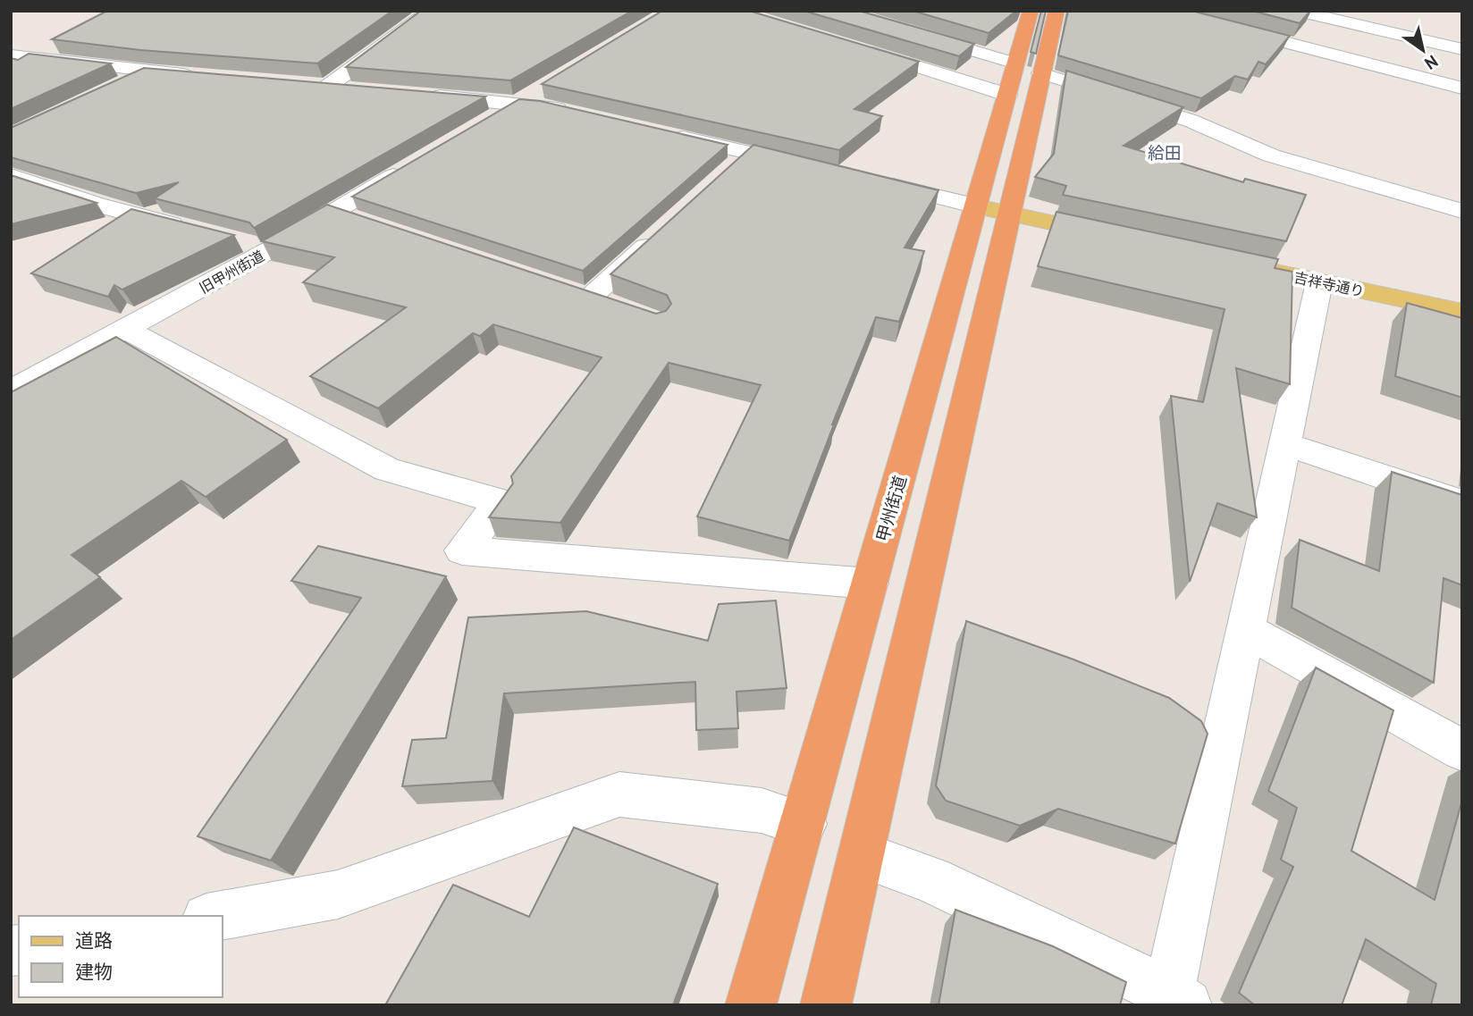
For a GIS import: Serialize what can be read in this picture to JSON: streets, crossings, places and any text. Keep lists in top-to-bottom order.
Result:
{
  "streets": {
    "highway": ["甲州街道"],
    "main road": ["吉祥寺通り"],
    "street": ["旧甲州街道"]
  },
  "districts": ["給田"],
  "legend": ["道路", "建物"],
  "north": "bottom right"
}
